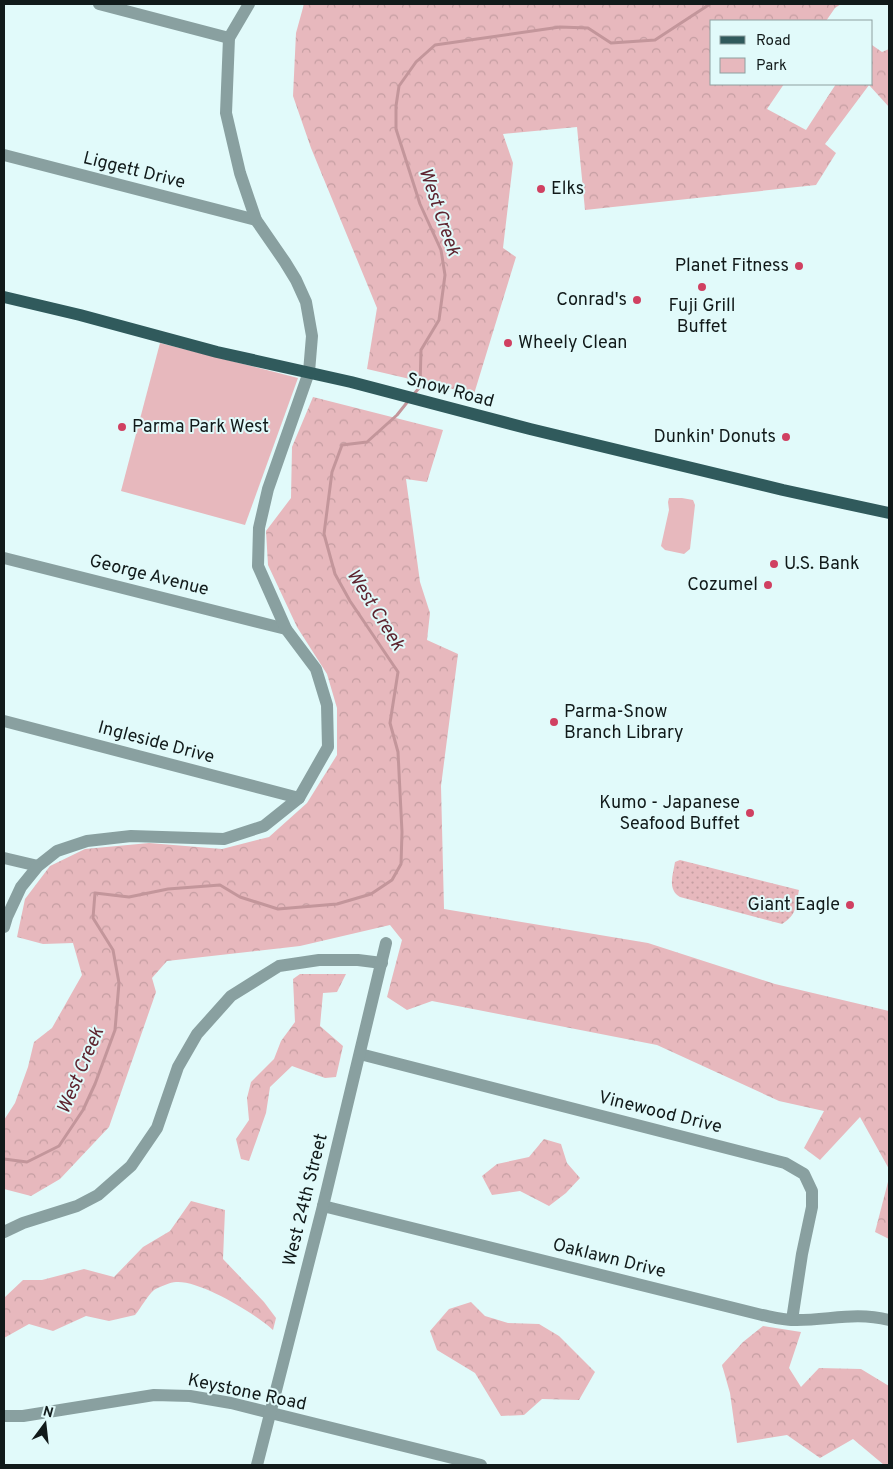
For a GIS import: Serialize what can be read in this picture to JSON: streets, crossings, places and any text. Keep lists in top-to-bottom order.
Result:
{
  "streets": {
    "main road": ["Snow Road"],
    "street": [
      "Liggett Drive",
      "George Avenue",
      "Ingleside Drive",
      "Vinewood Drive",
      "West 24th Street",
      "Oaklawn Drive",
      "Keystone Road"
    ]
  },
  "crossings": [
    ["Vinewood Drive", "West 24th Street"],
    ["Vinewood Drive", "Oaklawn Drive"],
    ["West 24th Street", "Oaklawn Drive"],
    ["West 24th Street", "Keystone Road"]
  ],
  "water": ["West Creek"],
  "places": [
    "Elks",
    "Planet Fitness",
    "Fuji Grill Buffet",
    "Conrad's",
    "Wheely Clean",
    "Parma Park West",
    "Dunkin' Donuts",
    "U.S. Bank",
    "Cozumel",
    "Parma-Snow Branch Library",
    "Kumo - Japanese Seafood Buffet",
    "Giant Eagle"
  ],
  "legend": ["Road", "Park"],
  "north": "top"
}
